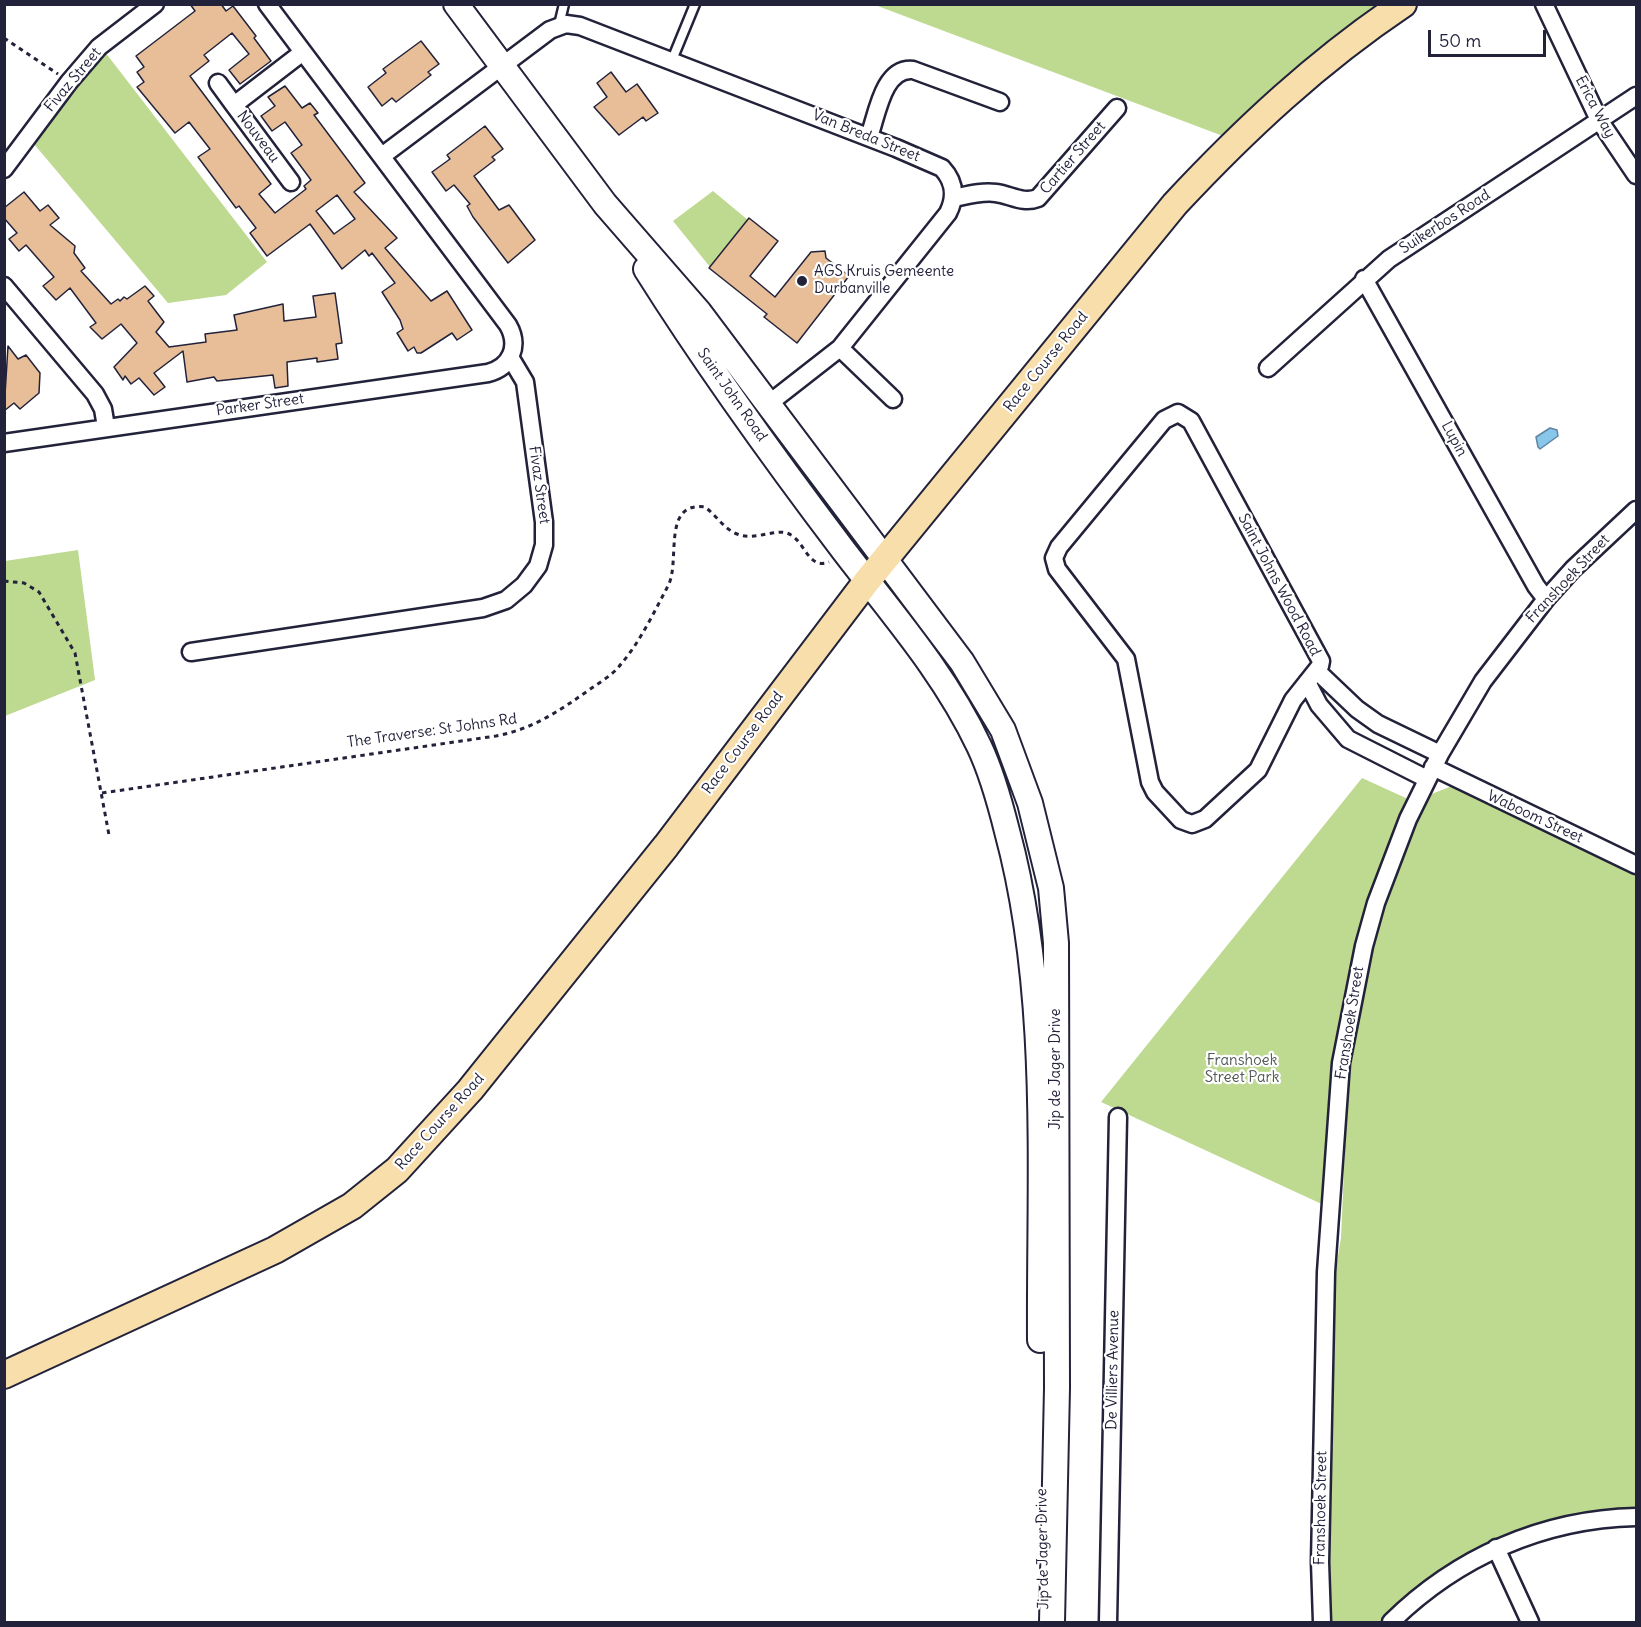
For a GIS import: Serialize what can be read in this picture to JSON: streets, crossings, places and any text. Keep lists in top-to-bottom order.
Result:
{
  "streets": {
    "main road": ["Race Course Road", "Saint John Road", "Jip de Jager Drive"],
    "street": [
      "Fivaz Street",
      "Erica Way",
      "Van Breda Street",
      "Nouveau",
      "Cartier Street",
      "Suikerbos Road",
      "Parker Street",
      "Lupin",
      "Franshoek Street",
      "Saint Johns Wood Road",
      "Waboom Street",
      "De Villiers Avenue"
    ],
    "path": ["The Traverse: St Johns Rd"]
  },
  "crossings": [
    ["Fivaz Street", "Nouveau"],
    ["Fivaz Street", "Parker Street"],
    ["Erica Way", "Suikerbos Road"],
    ["Van Breda Street", "Cartier Street"],
    ["Suikerbos Road", "Lupin"],
    ["Race Course Road", "Saint John Road"],
    ["Race Course Road", "Jip de Jager Drive"],
    ["Saint John Road", "Jip de Jager Drive"],
    ["Lupin", "Franshoek Street"],
    ["Franshoek Street", "Waboom Street"]
  ],
  "parks": ["Franshoek Street Park"],
  "places": ["AGS Kruis Gemeente Durbanville"],
  "scale_bar": "50 m"
}
